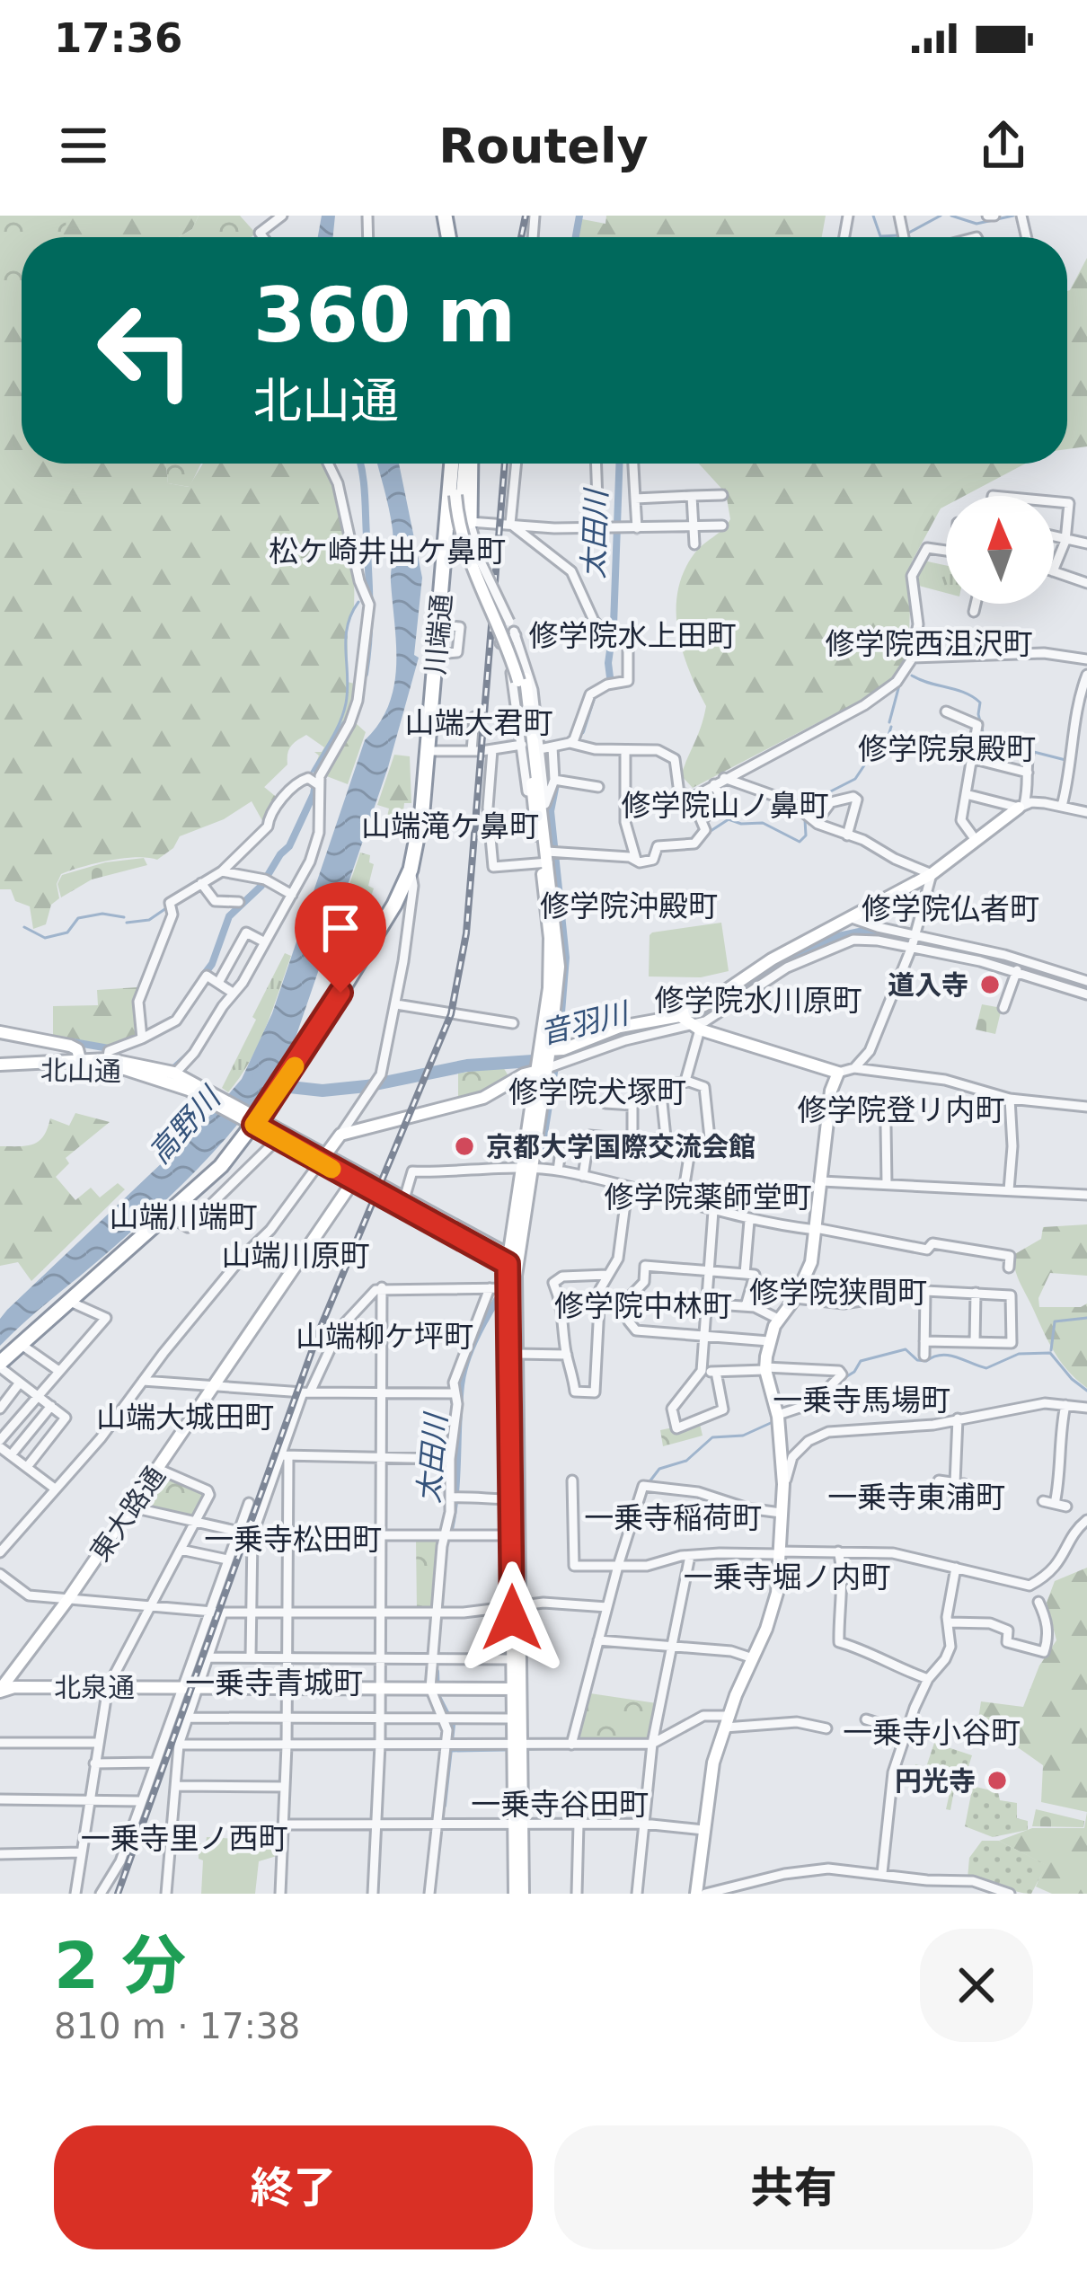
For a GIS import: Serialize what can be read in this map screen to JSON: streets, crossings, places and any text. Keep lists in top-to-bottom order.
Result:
{
  "streets": {
    "highway": ["川端通"],
    "street": ["北山通", "東大路通", "北泉通"]
  },
  "crossings": [
    ["川端通", "北山通"],
    ["北山通", "東大路通"],
    ["東大路通", "北泉通"]
  ],
  "districts": [
    "松ケ崎井出ケ鼻町",
    "修学院水上田町",
    "修学院西沮沢町",
    "山端大君町",
    "修学院泉殿町",
    "修学院山ノ鼻町",
    "山端滝ケ鼻町",
    "修学院沖殿町",
    "修学院仏者町",
    "修学院水川原町",
    "修学院犬塚町",
    "修学院登リ内町",
    "修学院薬師堂町",
    "山端川端町",
    "山端川原町",
    "修学院狭間町",
    "修学院中林町",
    "山端柳ケ坪町",
    "一乗寺馬場町",
    "山端大城田町",
    "一乗寺東浦町",
    "一乗寺稲荷町",
    "一乗寺松田町",
    "一乗寺堀ノ内町",
    "一乗寺青城町",
    "一乗寺小谷町",
    "一乗寺谷田町",
    "一乗寺里ノ西町"
  ],
  "water": ["太田川", "音羽川", "高野川"],
  "places": ["道入寺", "京都大学国際交流会館", "円光寺"],
  "north": "top",
  "page": {
    "status": "17:36",
    "header": "Routely",
    "turn": ["360 m", "北山通"],
    "heading": ["2 分", "810 m · 17:38"],
    "buttons": ["終了", "共有"]
  }
}
